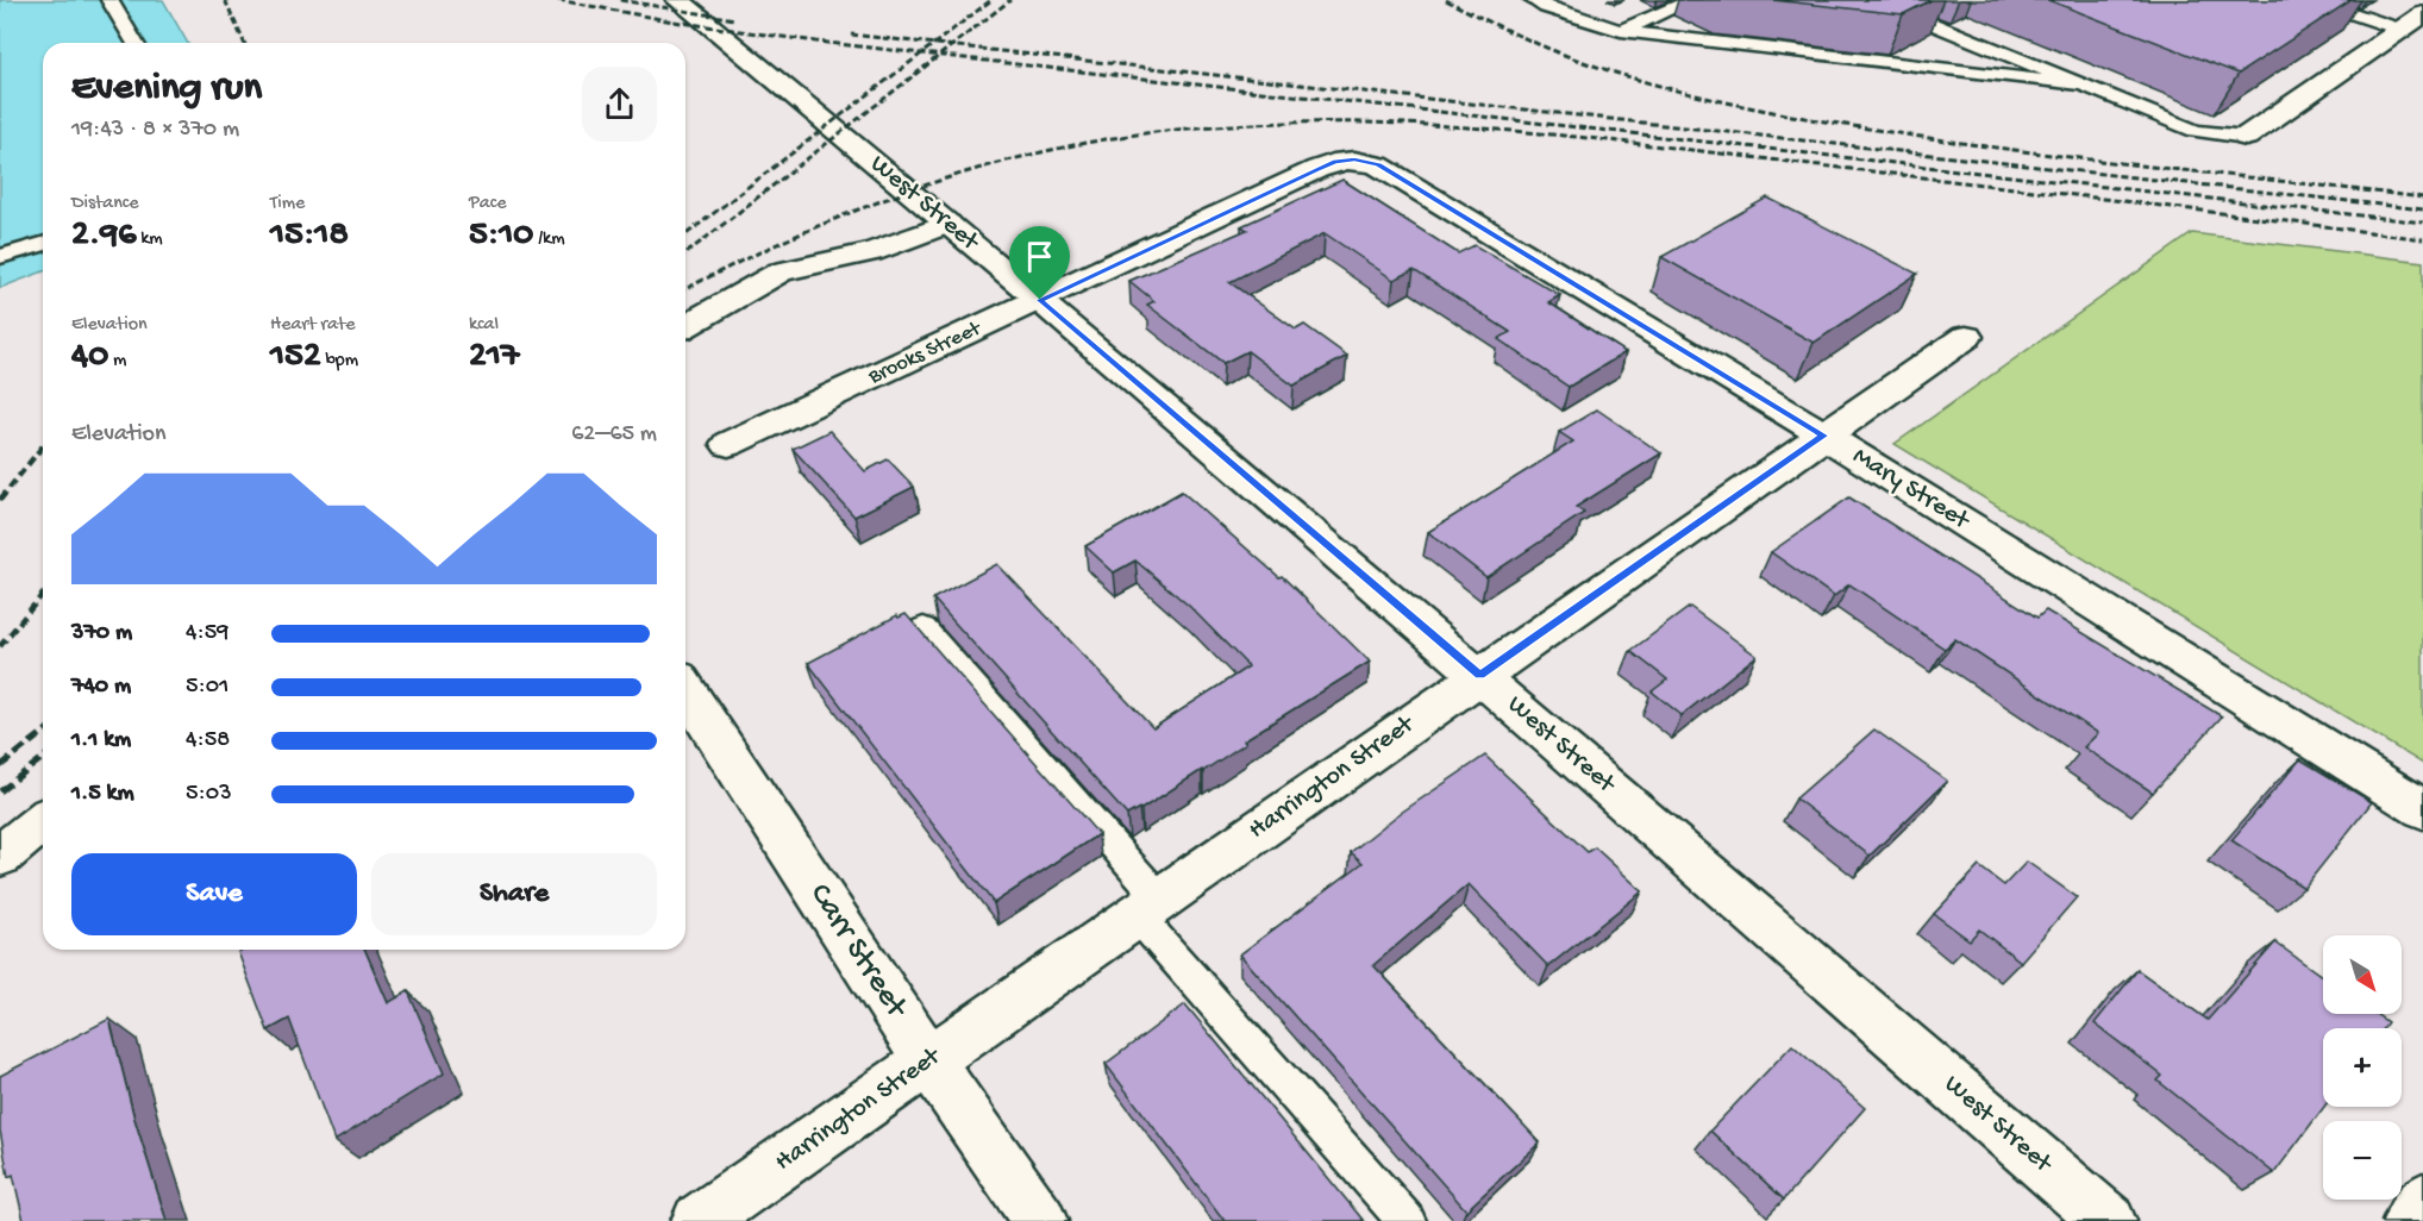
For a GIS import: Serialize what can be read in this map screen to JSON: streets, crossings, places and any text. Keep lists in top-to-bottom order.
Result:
{
  "streets": {
    "street": [
      "West Street",
      "Brooks Street",
      "Mary Street",
      "Harrington Street",
      "Carr Street"
    ]
  },
  "crossings": [
    ["West Street", "Brooks Street"],
    ["West Street", "Harrington Street"],
    ["Brooks Street", "Mary Street"],
    ["Mary Street", "Harrington Street"],
    ["Harrington Street", "Carr Street"]
  ],
  "north": "bottom right",
  "page": {
    "heading": ["Evening run", "19:43 · 8 × 370 m"],
    "stats": [
      ["Distance", "2.96 km"],
      ["Time", "15:18"],
      ["Pace", "5:10 /km"],
      ["Elevation", "40 m"],
      ["Heart rate", "152 bpm"],
      ["kcal", "217"]
    ],
    "chart": ["Elevation", "62–65 m"],
    "list": [
      {
        "name": "370 m",
        "note": "4:59"
      },
      {
        "name": "740 m",
        "note": "5:01"
      },
      {
        "name": "1.1 km",
        "note": "4:58"
      },
      {
        "name": "1.5 km",
        "note": "5:03"
      }
    ],
    "buttons": ["Save", "Share"],
    "map_buttons": ["+", "−"]
  }
}
